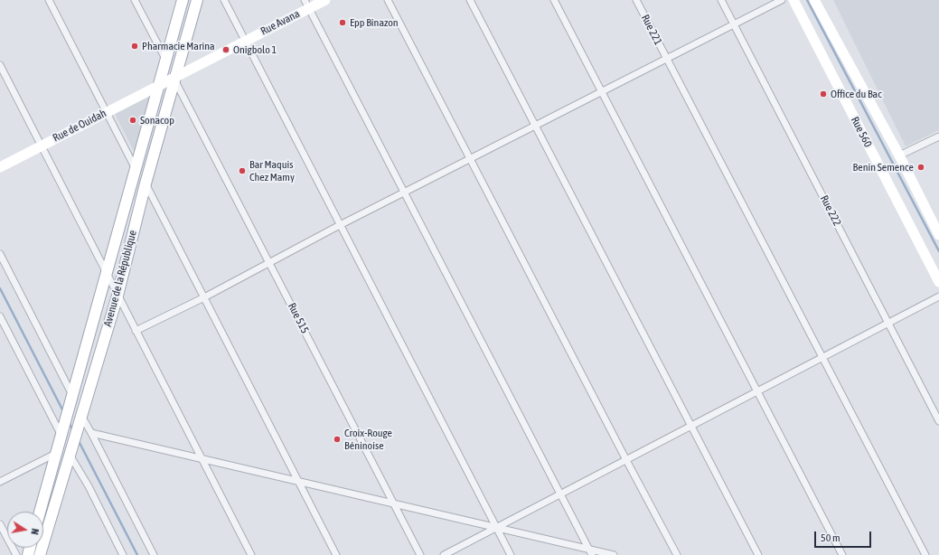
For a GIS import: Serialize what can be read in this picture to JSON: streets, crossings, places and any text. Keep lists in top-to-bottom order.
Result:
{
  "streets": {
    "main road": [
      "Rue Avana",
      "Rue de Ouidah",
      "Rue 560",
      "Avenue de la République"
    ],
    "street": ["Rue 221", "Rue 222", "Rue 515"]
  },
  "crossings": [
    ["Rue Avana", "Rue de Ouidah"],
    ["Rue Avana", "Avenue de la République"],
    ["Rue Avana", "Rue 515"],
    ["Rue de Ouidah", "Avenue de la République"],
    ["Rue de Ouidah", "Rue 515"],
    ["Avenue de la République", "Rue 515"]
  ],
  "places": [
    "Epp Binazon",
    "Pharmacie Marina",
    "Onigbolo 1",
    "Office du Bac",
    "Sonacop",
    "Benin Semence",
    "Bar Maquis Chez Mamy",
    "Croix-Rouge Béninoise"
  ],
  "scale_bar": "50 m",
  "north": "right"
}
